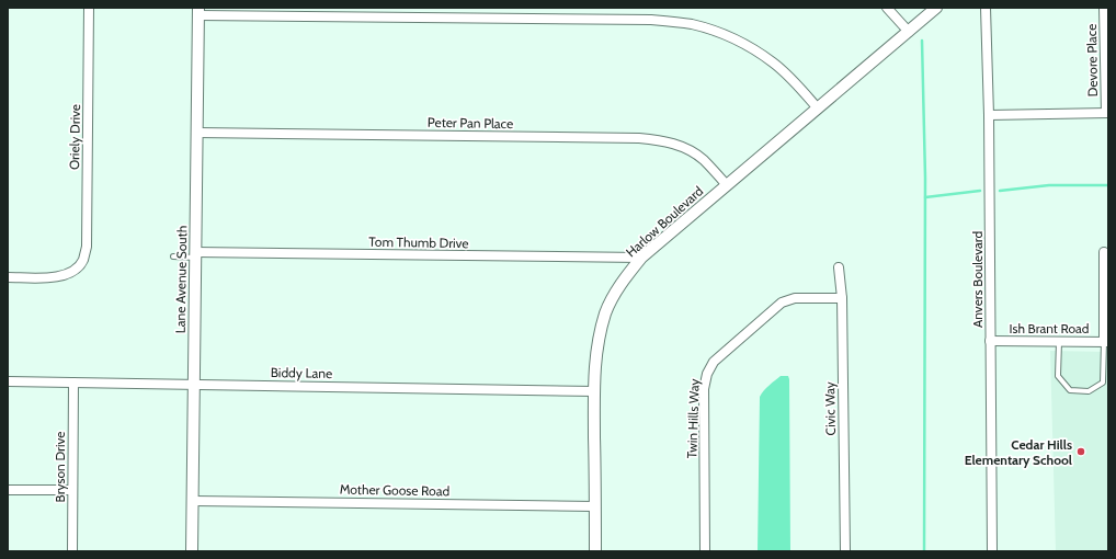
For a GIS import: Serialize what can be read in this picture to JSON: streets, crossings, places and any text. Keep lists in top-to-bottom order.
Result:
{
  "streets": {
    "street": [
      "Devore Place",
      "Peter Pan Place",
      "Oriely Drive",
      "Harlow Boulevard",
      "Tom Thumb Drive",
      "Lane Avenue South",
      "Anvers Boulevard",
      "Ish Brant Road",
      "Biddy Lane",
      "Civic Way",
      "Twin Hills Way",
      "Bryson Drive",
      "Mother Goose Road"
    ]
  },
  "crossings": [
    ["Peter Pan Place", "Harlow Boulevard"],
    ["Peter Pan Place", "Lane Avenue South"],
    ["Harlow Boulevard", "Tom Thumb Drive"],
    ["Harlow Boulevard", "Biddy Lane"],
    ["Harlow Boulevard", "Mother Goose Road"],
    ["Tom Thumb Drive", "Lane Avenue South"],
    ["Lane Avenue South", "Biddy Lane"],
    ["Lane Avenue South", "Mother Goose Road"],
    ["Anvers Boulevard", "Ish Brant Road"],
    ["Biddy Lane", "Bryson Drive"],
    ["Civic Way", "Twin Hills Way"]
  ],
  "places": ["Cedar Hills Elementary School"]
}
